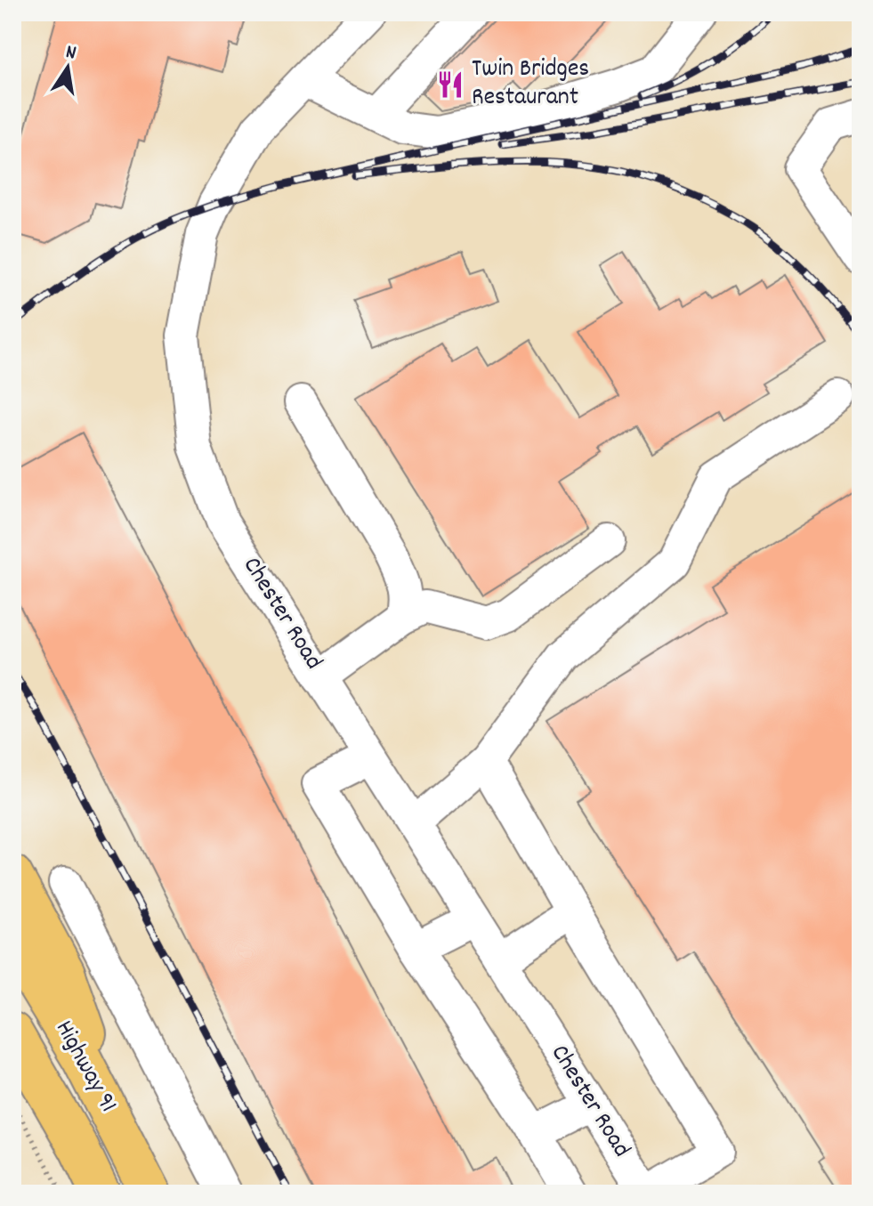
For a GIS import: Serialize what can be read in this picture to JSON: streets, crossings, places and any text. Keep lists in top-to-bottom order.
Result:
{
  "streets": {
    "highway": ["Highway 91"],
    "street": ["Chester Road"]
  },
  "places": {
    "restaurant": ["Twin Bridges Restaurant"]
  },
  "north": "top"
}
